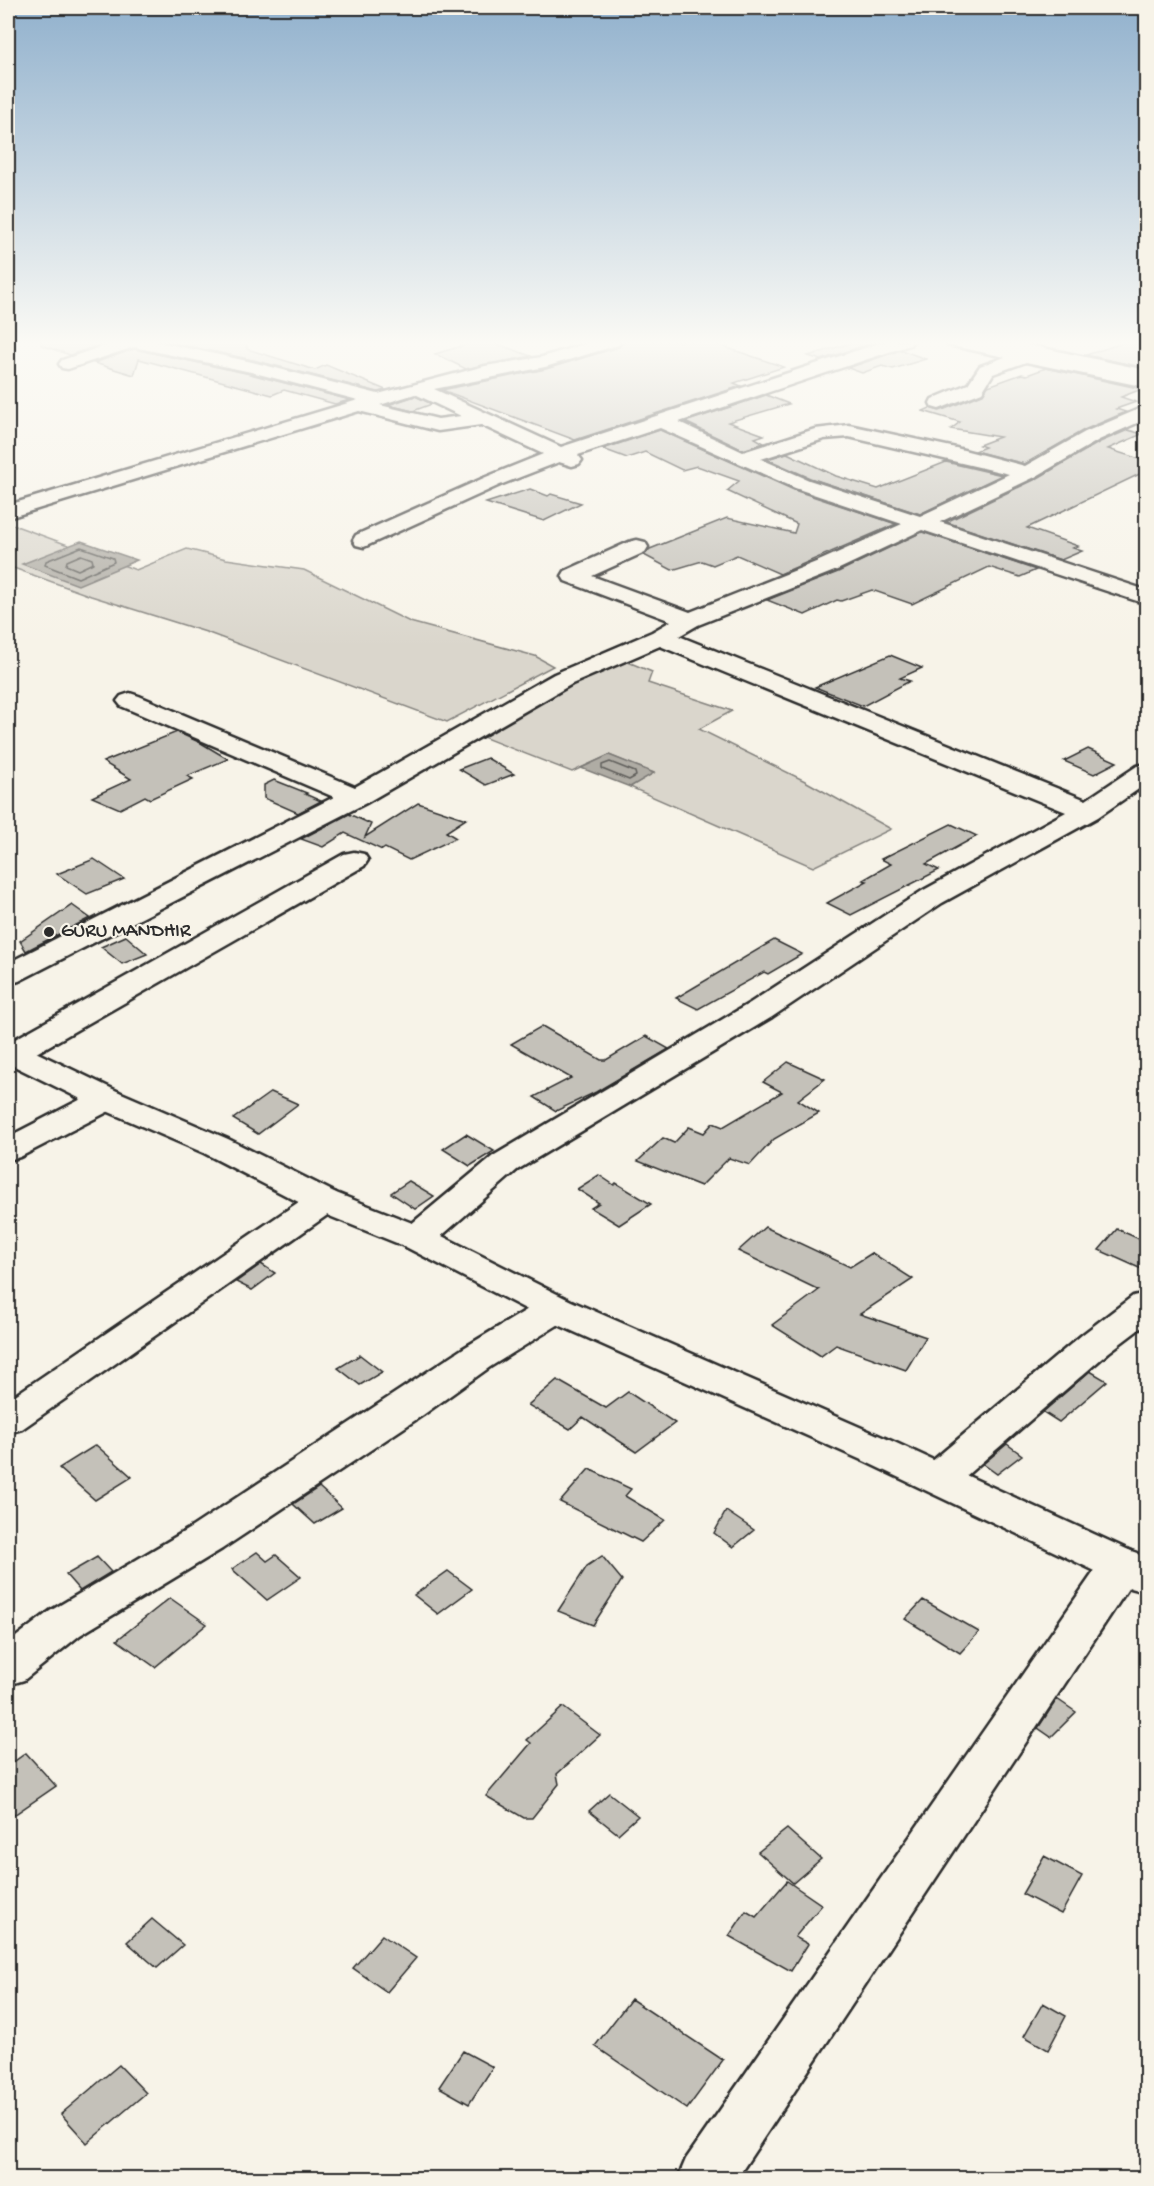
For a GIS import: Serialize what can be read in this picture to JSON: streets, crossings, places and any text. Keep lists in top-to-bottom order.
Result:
{
  "places": ["GURU MANDHIR"]
}
